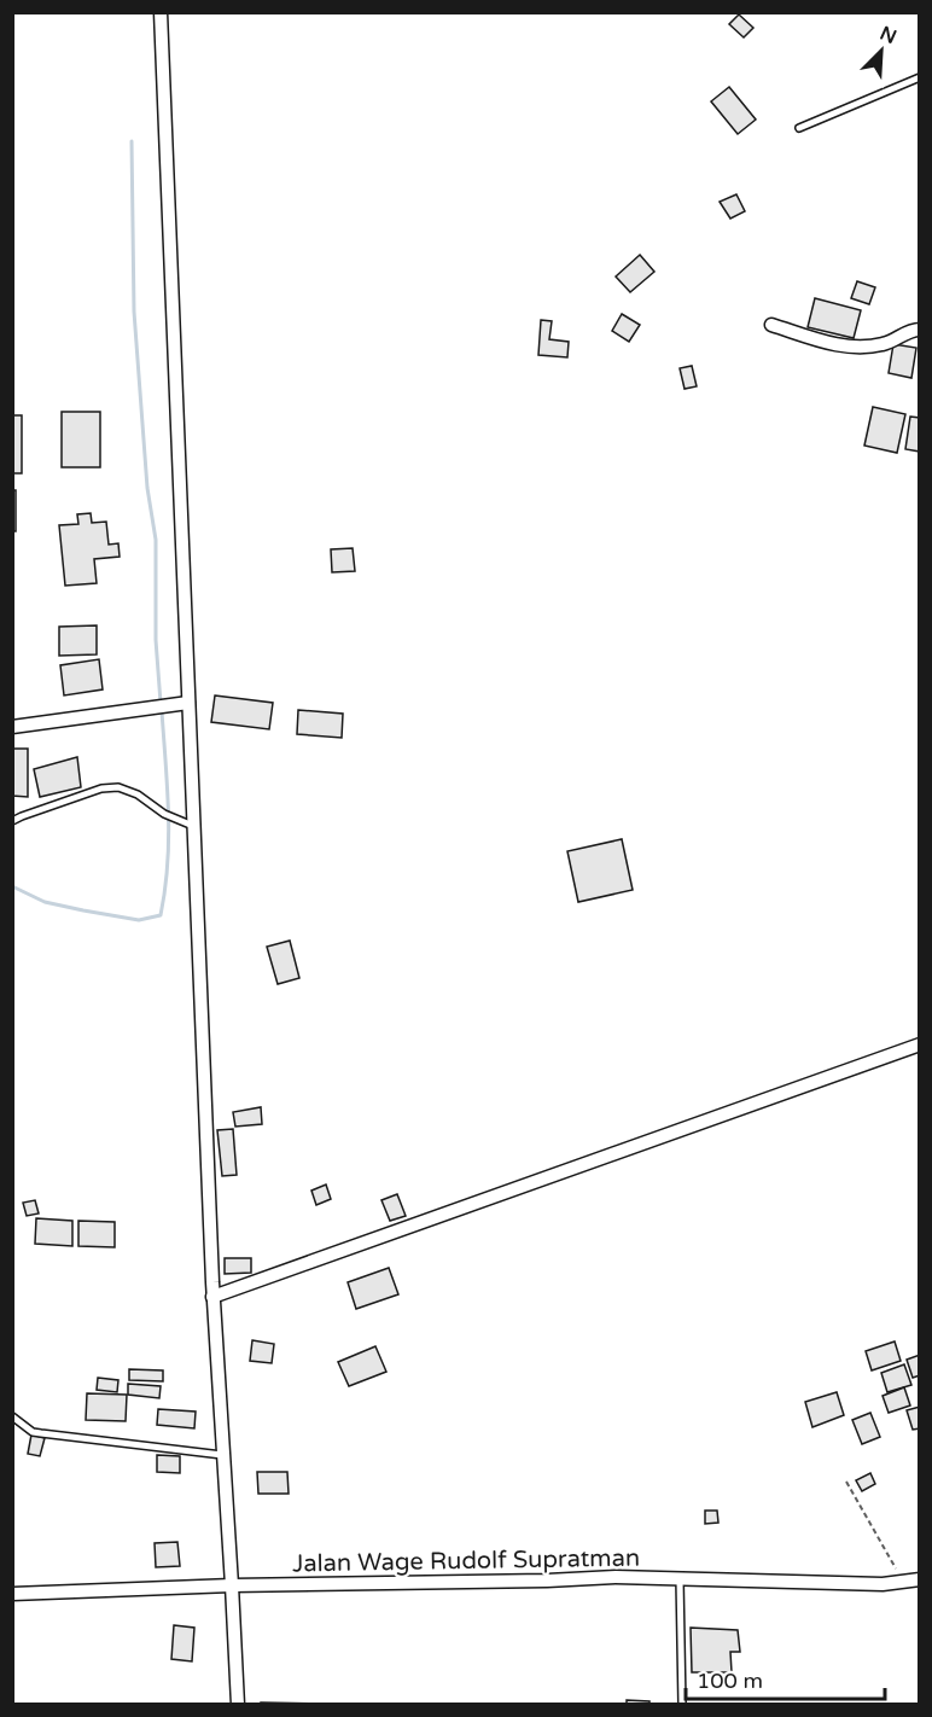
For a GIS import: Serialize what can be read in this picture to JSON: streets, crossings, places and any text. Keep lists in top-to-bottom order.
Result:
{
  "streets": {
    "street": ["Jalan Wage Rudolf Supratman"]
  },
  "scale_bar": "100 m",
  "north": "top right"
}
